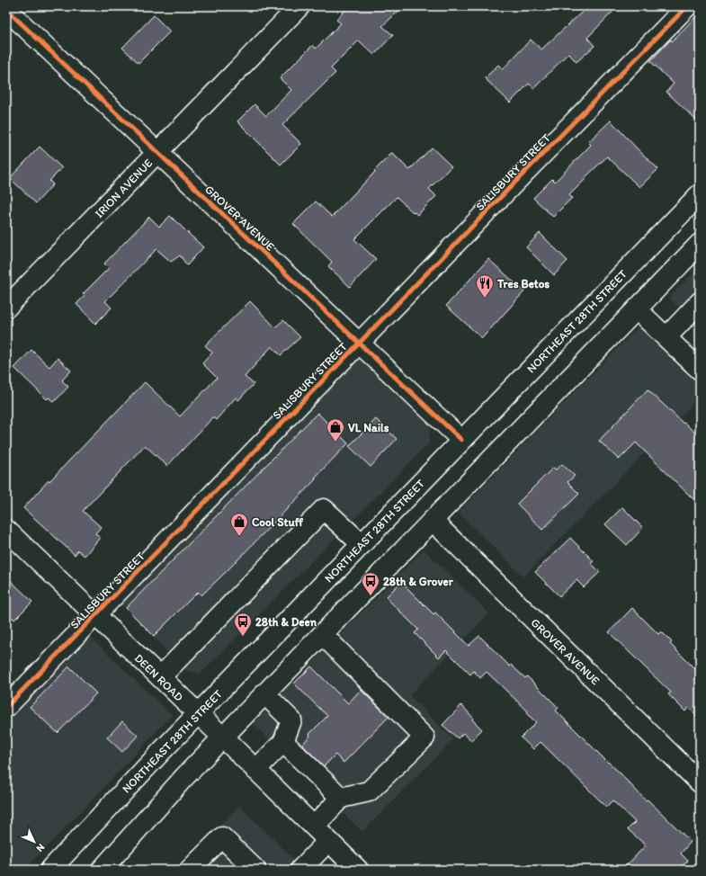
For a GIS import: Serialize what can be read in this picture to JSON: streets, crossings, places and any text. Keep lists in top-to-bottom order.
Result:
{
  "streets": {
    "street": [
      "SALISBURY STREET",
      "IRION AVENUE",
      "GROVER AVENUE",
      "NORTHEAST 28TH STREET",
      "DEEN ROAD"
    ]
  },
  "crossings": [
    ["SALISBURY STREET", "GROVER AVENUE"],
    ["SALISBURY STREET", "DEEN ROAD"],
    ["IRION AVENUE", "GROVER AVENUE"],
    ["GROVER AVENUE", "NORTHEAST 28TH STREET"],
    ["NORTHEAST 28TH STREET", "DEEN ROAD"]
  ],
  "places": {
    "restaurant": ["Tres Betos"],
    "shop": ["VL Nails", "Cool Stuff"],
    "bus stop": ["28th & Grover", "28th & Deen"]
  },
  "north": "bottom right"
}
